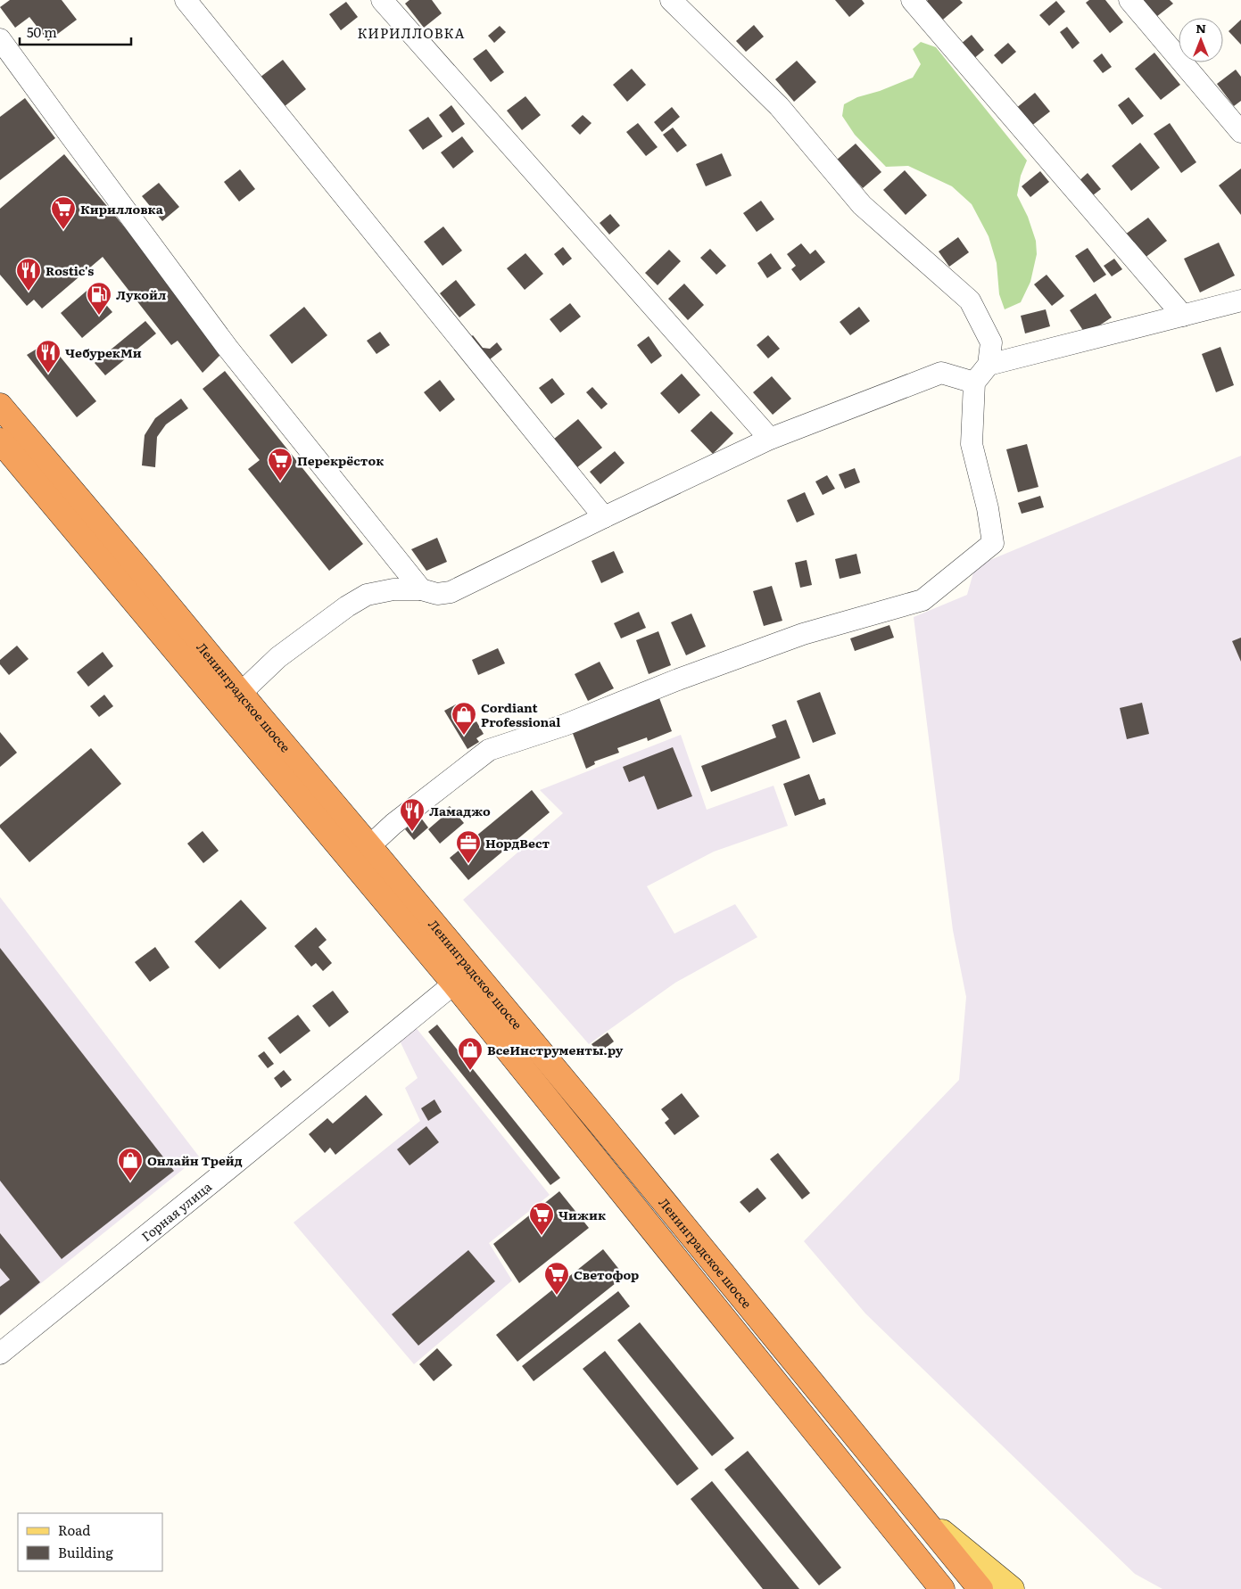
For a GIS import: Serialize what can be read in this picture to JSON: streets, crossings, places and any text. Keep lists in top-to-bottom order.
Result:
{
  "streets": {
    "highway": ["Ленинградское шоссе"],
    "street": ["Горная улица"]
  },
  "crossings": [
    ["Ленинградское шоссе", "Горная улица"]
  ],
  "districts": ["КИРИЛЛОВКА"],
  "places": {
    "supermarket": [
      "Кирилловка",
      "Перекрёсток",
      "Чижик",
      "Светофор"
    ],
    "restaurant": ["Rostic's", "ЧебурекМи", "Ламаджо"],
    "fuel station": ["Лукойл"],
    "shop": ["Cordiant Professional", "ВсеИнструменты.ру", "Онлайн Трейд"],
    "office": ["НордВест"]
  },
  "legend": ["Road", "Building"],
  "scale_bar": "50 m",
  "north": "top"
}
